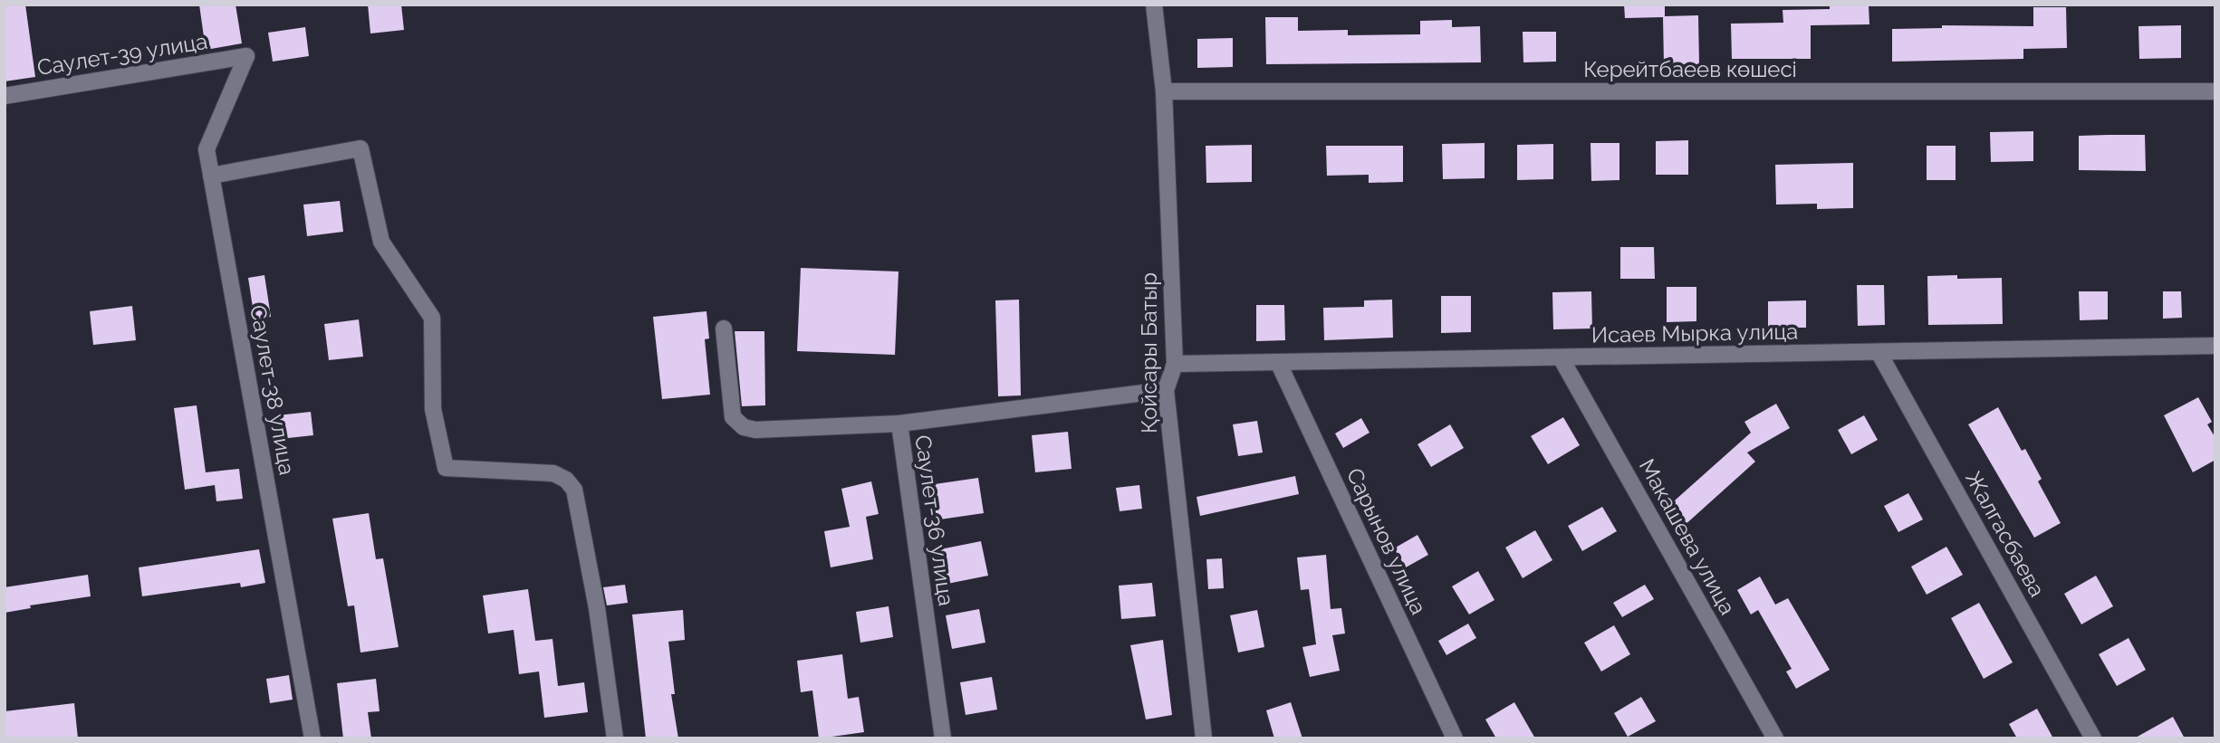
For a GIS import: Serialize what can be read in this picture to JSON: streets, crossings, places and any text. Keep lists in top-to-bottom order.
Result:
{
  "streets": {
    "street": [
      "Саулет-39 улица",
      "Керейтбаеев көшесі",
      "Исаев Мырка улица",
      "Қойсары Батыр",
      "Саулет-38 улица",
      "Саулет-36 улица",
      "Жалгасбаева",
      "Макашева улица",
      "Сарынов улица"
    ]
  },
  "crossings": [
    ["Саулет-39 улица", "Саулет-38 улица"],
    ["Керейтбаеев көшесі", "Қойсары Батыр"],
    ["Исаев Мырка улица", "Қойсары Батыр"],
    ["Исаев Мырка улица", "Жалгасбаева"],
    ["Исаев Мырка улица", "Макашева улица"],
    ["Исаев Мырка улица", "Сарынов улица"],
    ["Қойсары Батыр", "Саулет-36 улица"]
  ]
}
